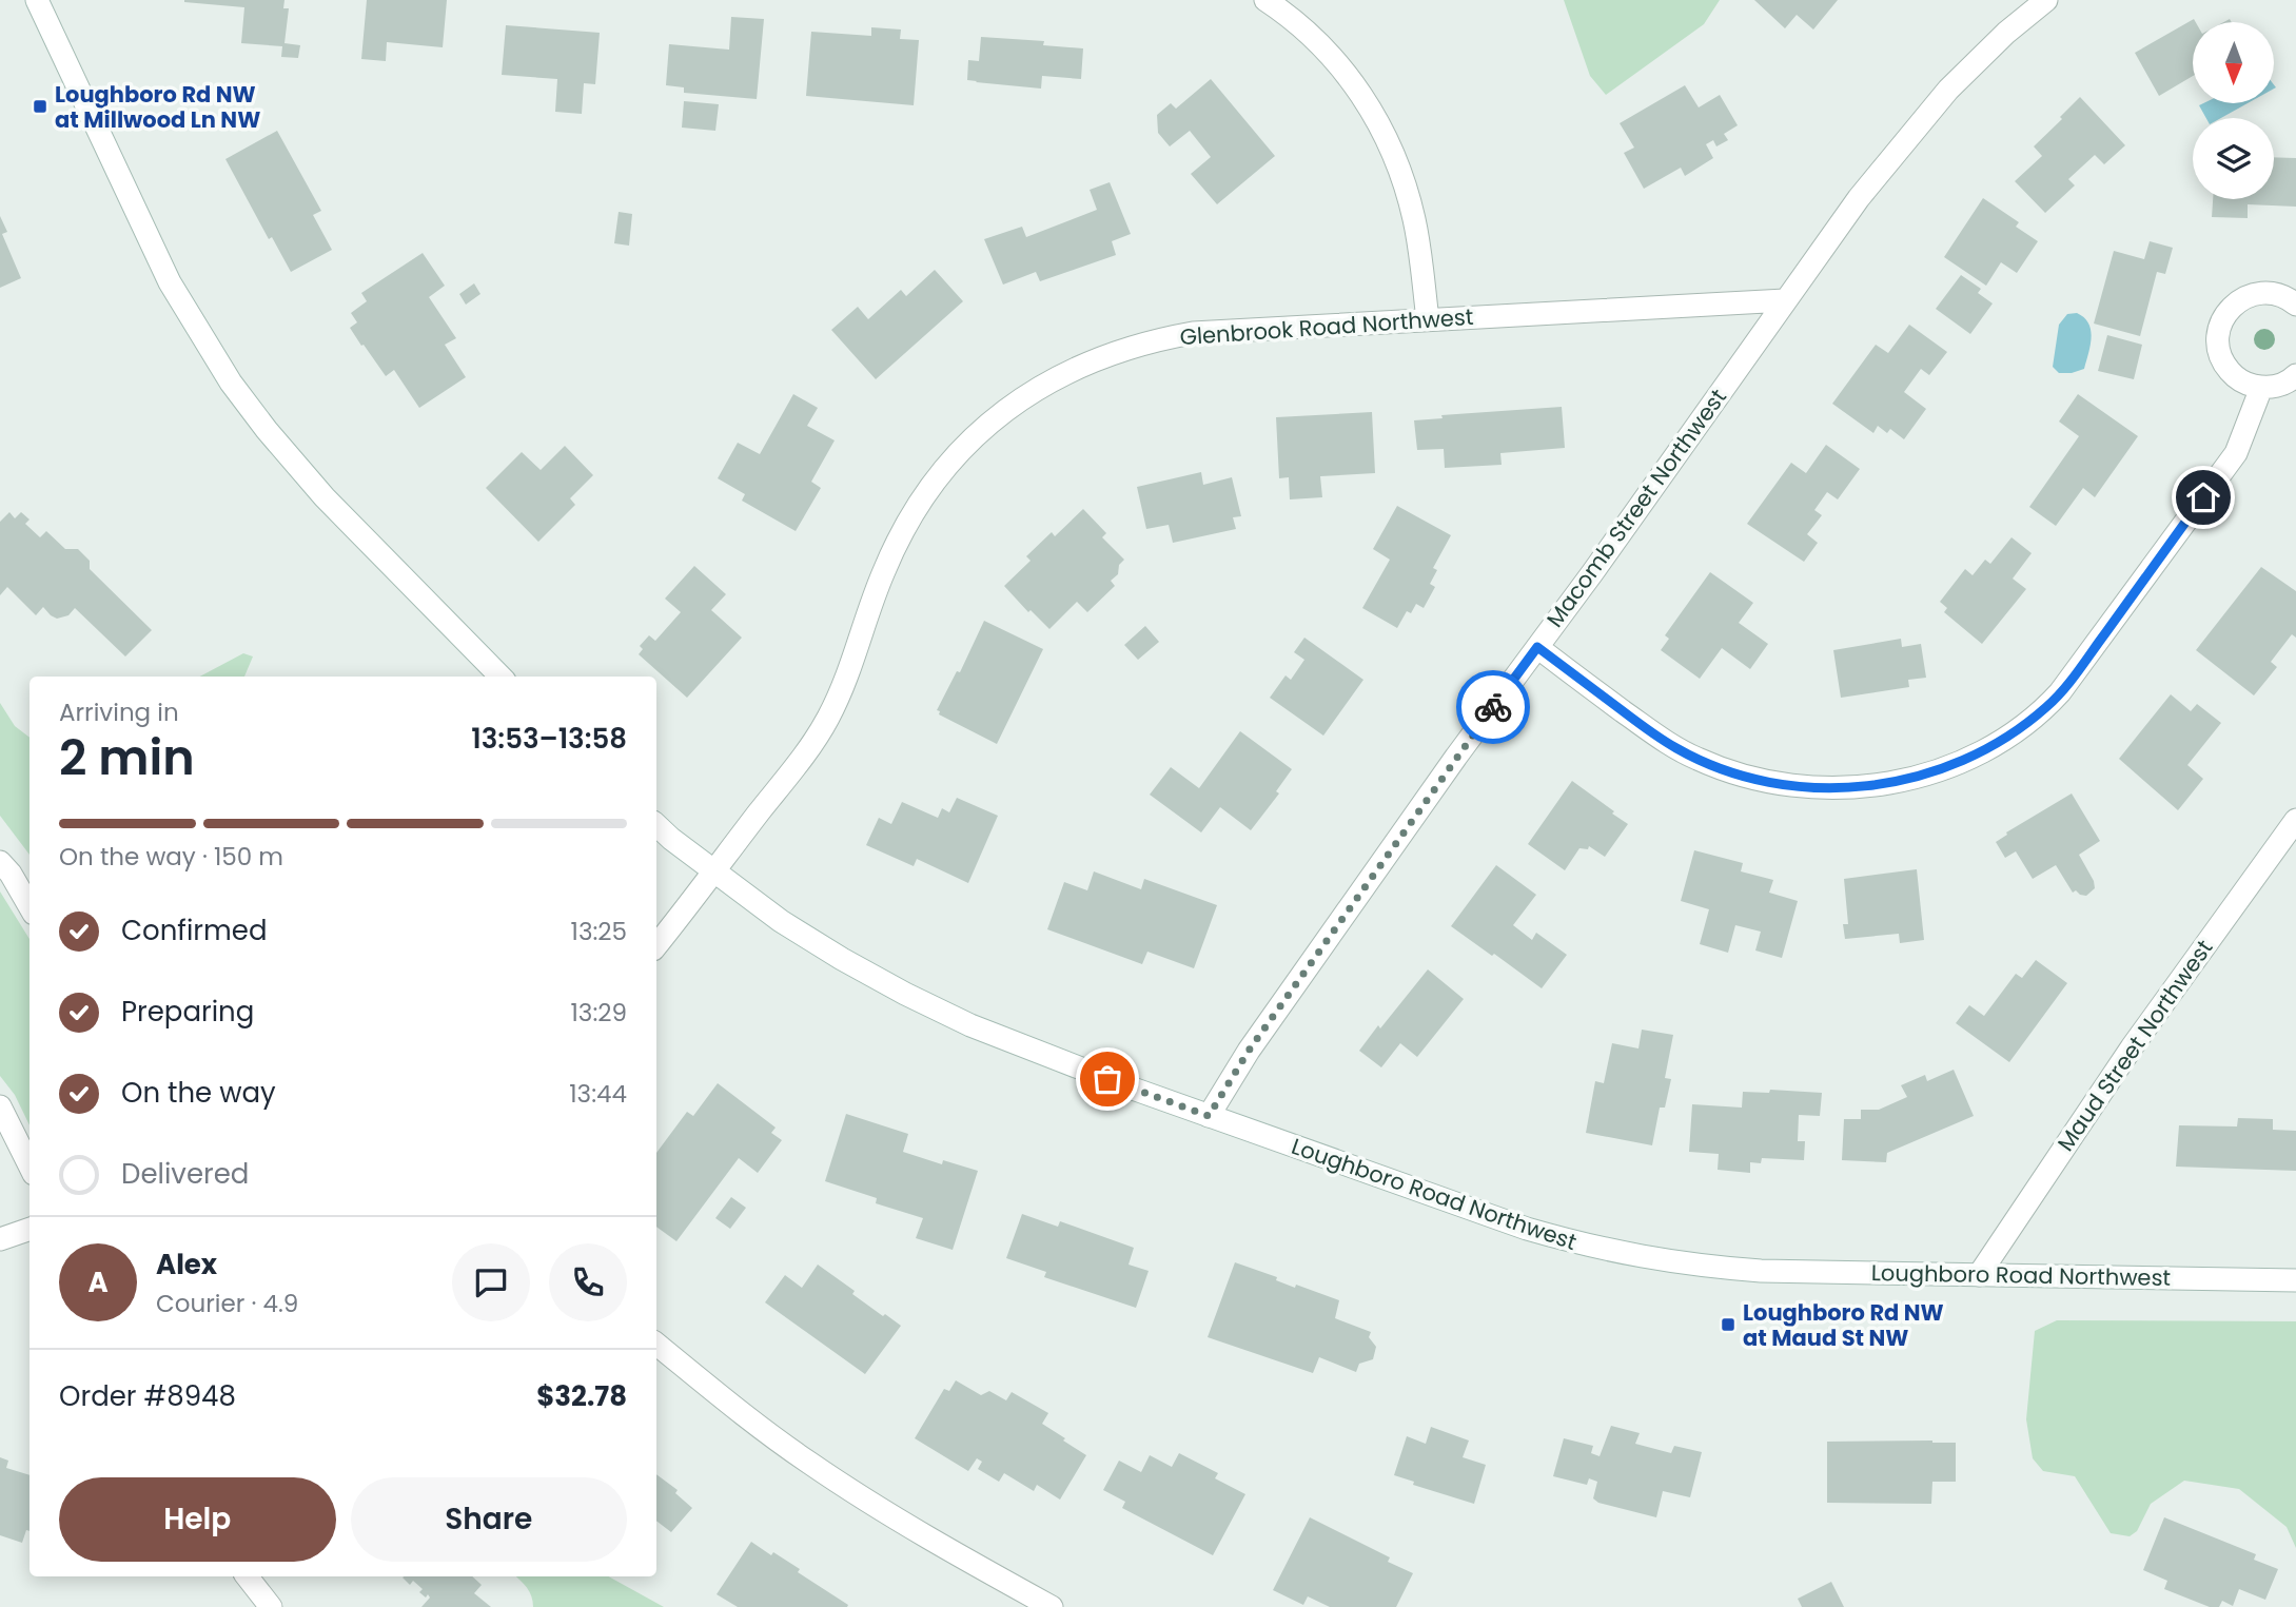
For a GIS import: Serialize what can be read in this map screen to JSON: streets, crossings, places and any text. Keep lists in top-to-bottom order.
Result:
{
  "streets": {
    "street": [
      "Glenbrook Road Northwest",
      "Macomb Street Northwest",
      "Maud Street Northwest",
      "Loughboro Road Northwest"
    ]
  },
  "crossings": [
    ["Glenbrook Road Northwest", "Macomb Street Northwest"],
    ["Glenbrook Road Northwest", "Loughboro Road Northwest"],
    ["Macomb Street Northwest", "Loughboro Road Northwest"],
    ["Maud Street Northwest", "Loughboro Road Northwest"]
  ],
  "places": {
    "transit": ["Loughboro Rd NW at Millwood Ln NW", "Loughboro Rd NW at Maud St NW"]
  },
  "north": "bottom",
  "page": {
    "heading": ["2 min", "Arriving in", "13:53–13:58"],
    "panel": [
      "Alex",
      "Courier · 4.9",
      "Order #8948",
      "$32.78"
    ],
    "bar": "On the way · 150 m",
    "list": [
      ["Confirmed", "13:25"],
      ["Preparing", "13:29"],
      ["On the way", "13:44"],
      "Delivered"
    ],
    "round": "A",
    "buttons": ["Help", "Share"]
  }
}
